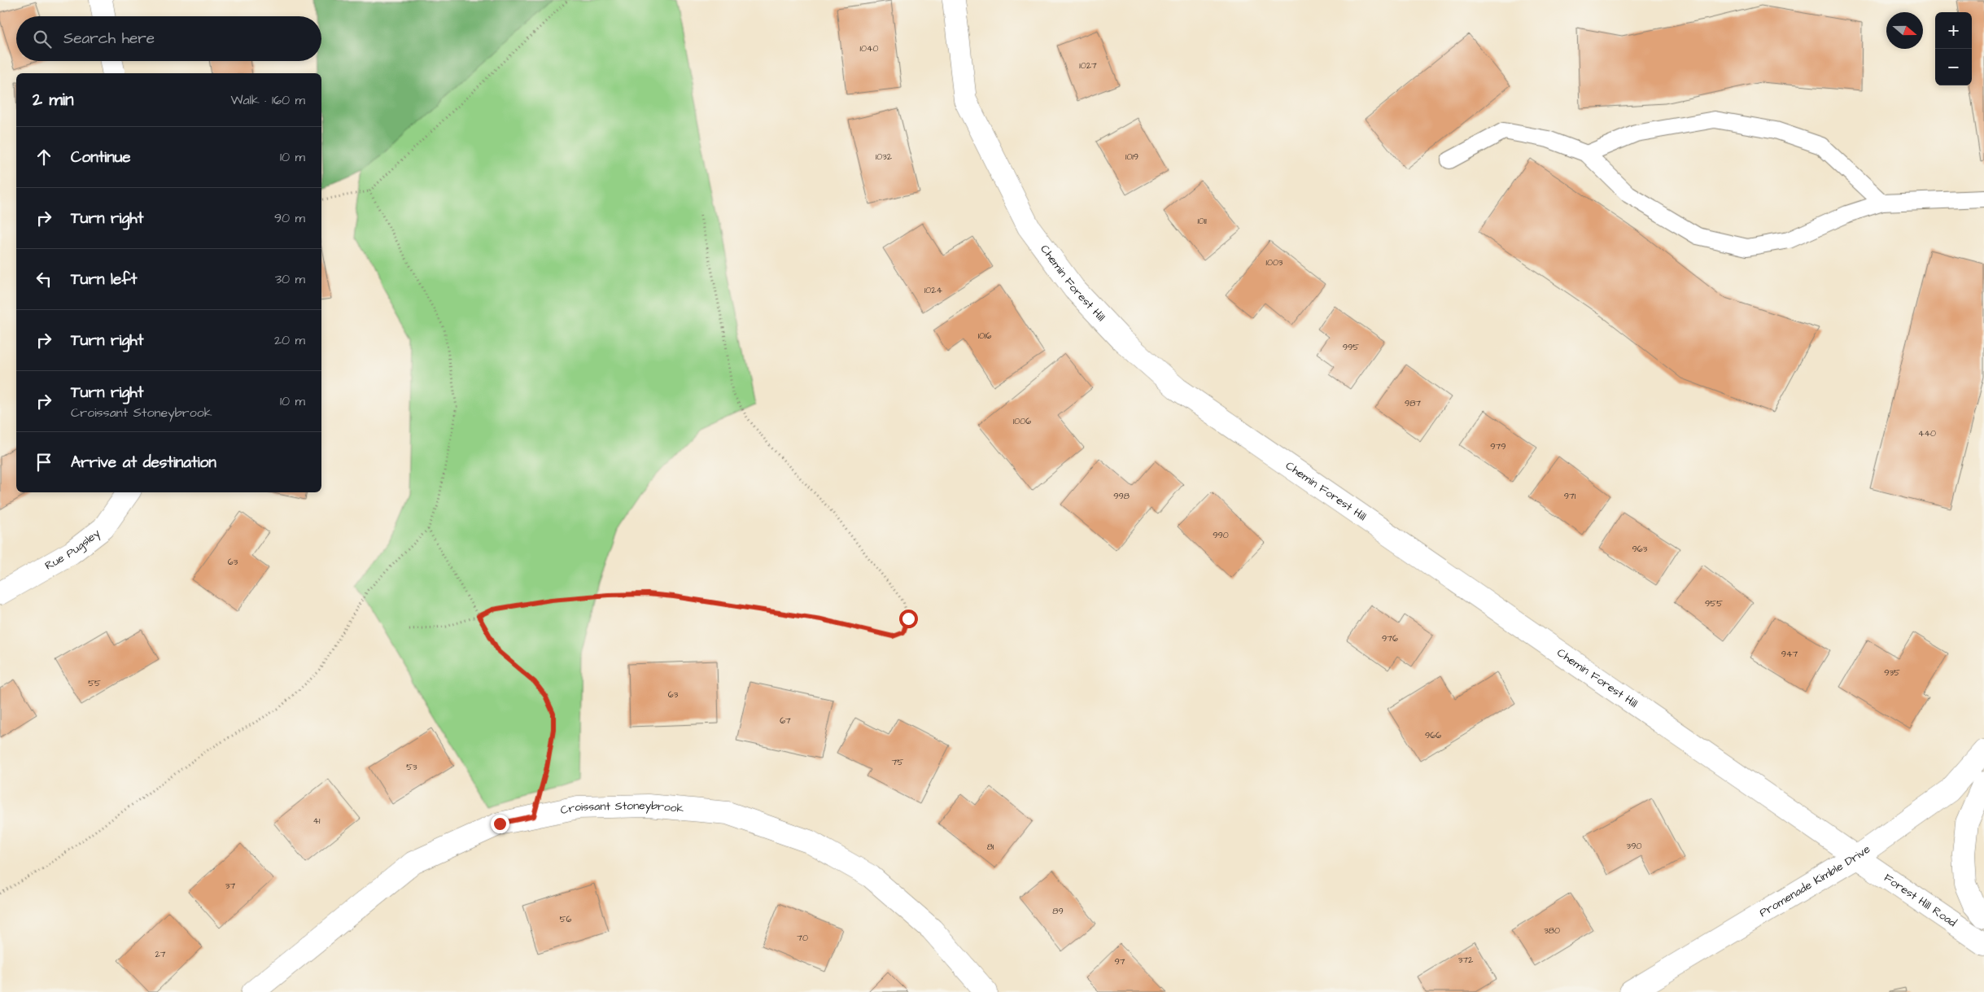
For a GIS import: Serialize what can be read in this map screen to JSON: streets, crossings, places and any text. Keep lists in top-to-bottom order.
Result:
{
  "streets": {
    "street": [
      "Chemin Forest Hill",
      "Rue Pugsley",
      "Croissant Stoneybrook",
      "Promenade Kimble Drive",
      "Forest Hill Road"
    ]
  },
  "crossings": [
    ["Chemin Forest Hill", "Promenade Kimble Drive"],
    ["Chemin Forest Hill", "Forest Hill Road"],
    ["Promenade Kimble Drive", "Forest Hill Road"]
  ],
  "house_numbers": [
    "1040",
    "1027",
    "1032",
    "1019",
    "1011",
    "1003",
    "1024",
    "1016",
    "995",
    "987",
    "1006",
    "440",
    "979",
    "998",
    "971",
    "990",
    "963",
    "63",
    "955",
    "976",
    "947",
    "935",
    "55",
    "63",
    "67",
    "966",
    "75",
    "53",
    "41",
    "390",
    "81",
    "37",
    "89",
    "56",
    "380",
    "70",
    "27",
    "372",
    "97"
  ],
  "north": "right",
  "page": {
    "map_buttons": ["+", "−"],
    "search": "Search here",
    "heading": ["2 min", "Walk · 160 m"],
    "list": [
      ["Continue", "10 m"],
      ["Turn right", "90 m"],
      ["Turn left", "30 m"],
      ["Turn right", "20 m"],
      ["Turn right", "Croissant Stoneybrook", "10 m"],
      "Arrive at destination"
    ]
  }
}
